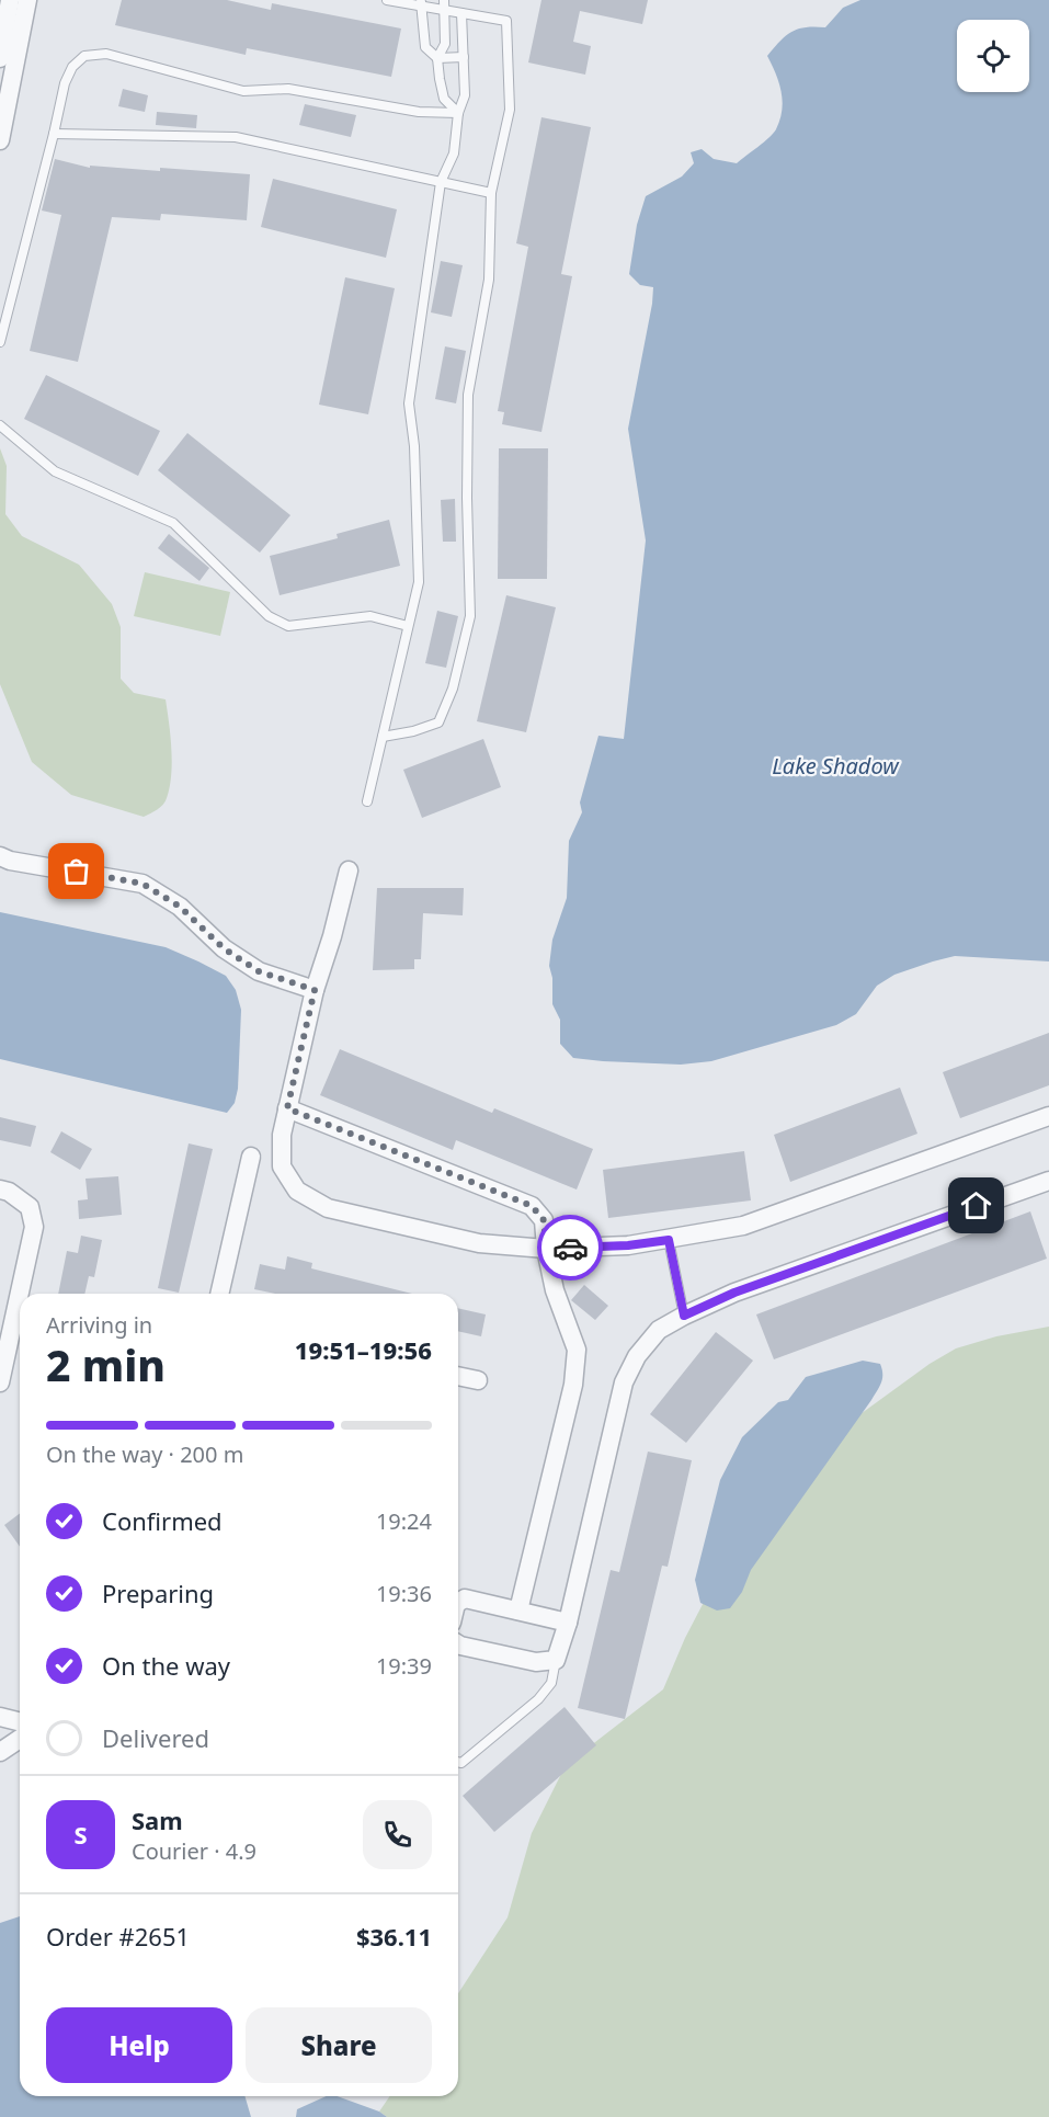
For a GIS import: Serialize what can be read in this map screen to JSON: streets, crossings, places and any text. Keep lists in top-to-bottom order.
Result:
{
  "water": ["Lake Shadow"],
  "page": {
    "heading": ["2 min", "Arriving in", "19:51–19:56"],
    "panel": [
      "Sam",
      "Courier · 4.9",
      "Order #2651",
      "$36.11"
    ],
    "bar": "On the way · 200 m",
    "list": [
      ["Confirmed", "19:24"],
      ["Preparing", "19:36"],
      ["On the way", "19:39"],
      "Delivered"
    ],
    "round": "S",
    "buttons": ["Help", "Share"]
  }
}
